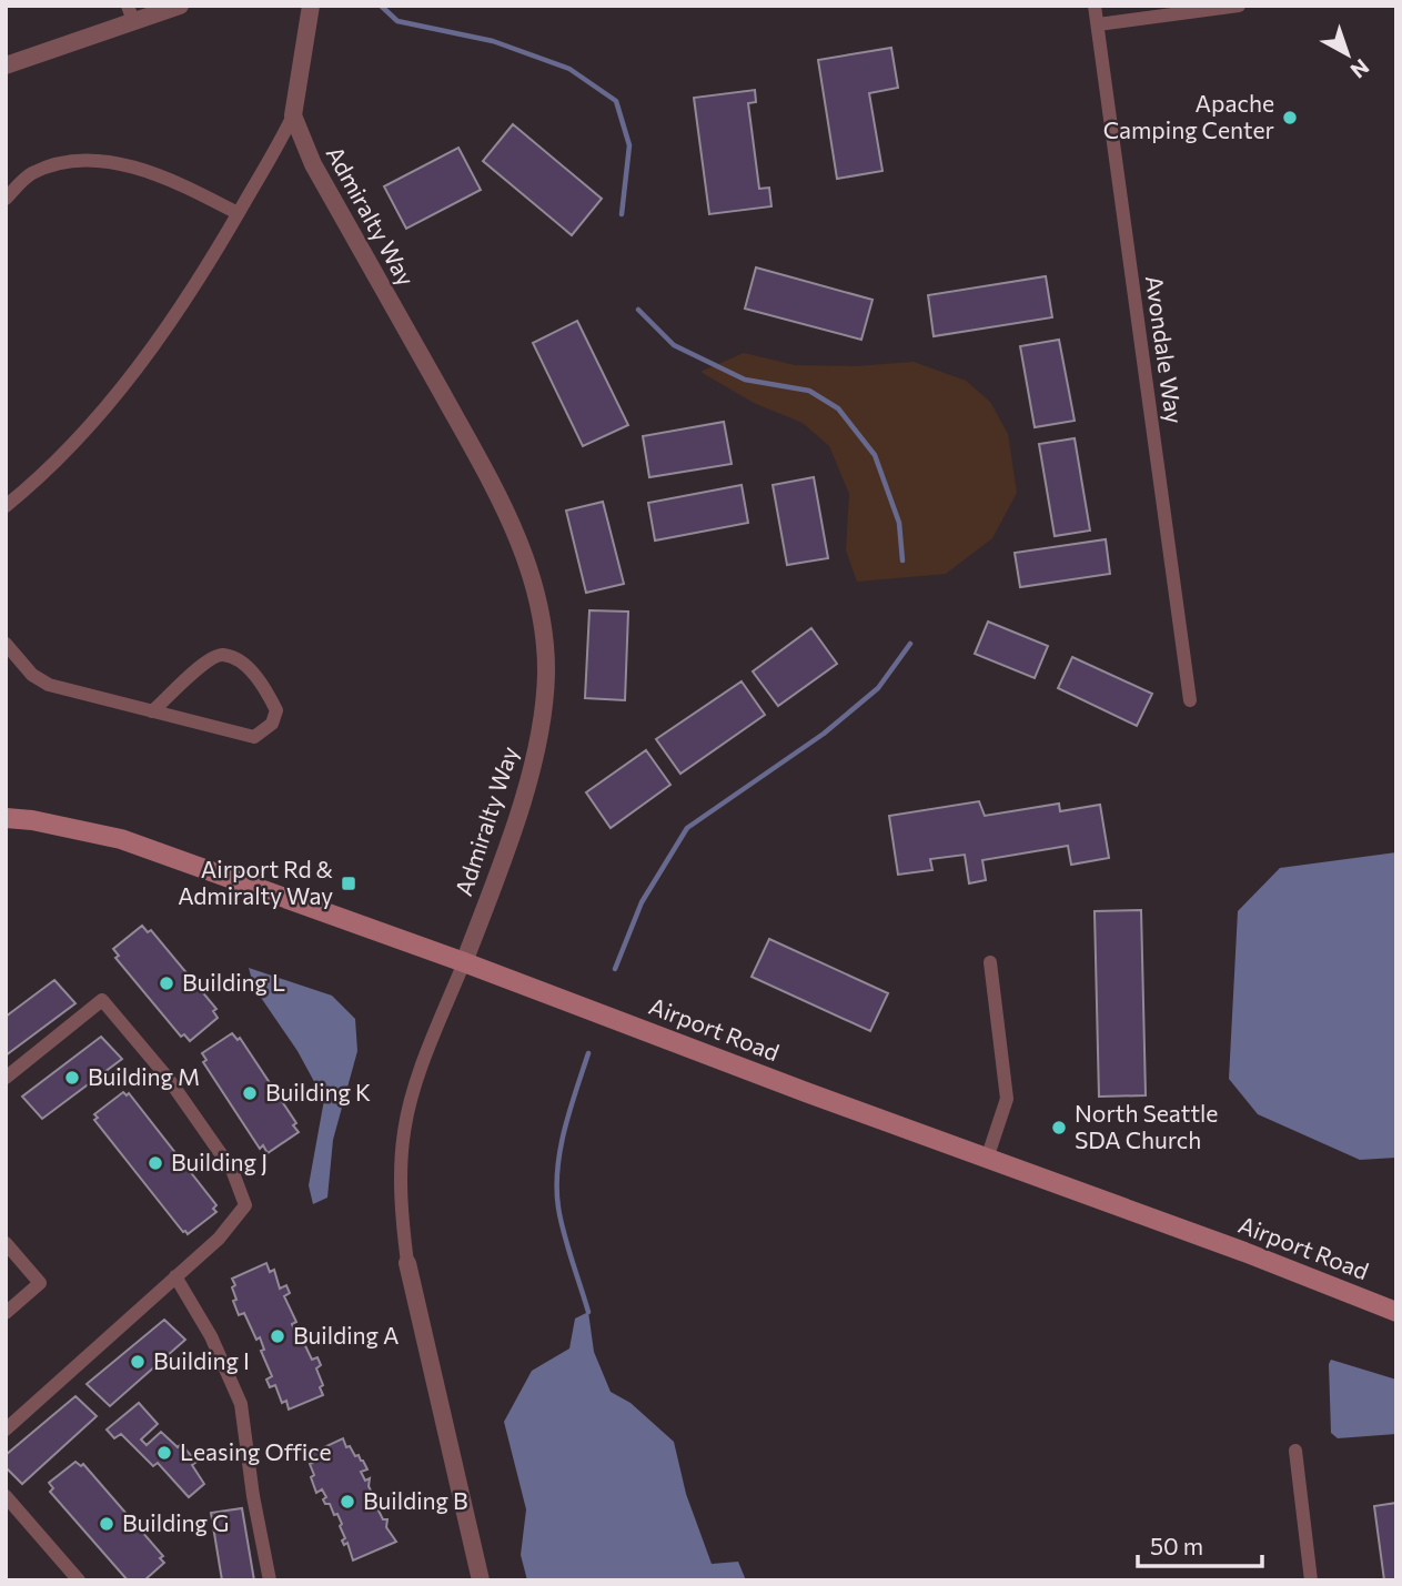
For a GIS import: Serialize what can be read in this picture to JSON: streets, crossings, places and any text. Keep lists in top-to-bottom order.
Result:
{
  "streets": {
    "main road": ["Airport Road"],
    "street": ["Admiralty Way", "Avondale Way"]
  },
  "crossings": [
    ["Admiralty Way", "Airport Road"]
  ],
  "places": {
    "other": [
      "Apache Camping Center",
      "Building L",
      "Building M",
      "Building K",
      "North Seattle SDA Church",
      "Building J",
      "Building A",
      "Building I",
      "Leasing Office",
      "Building B",
      "Building G"
    ],
    "transit": ["Airport Rd & Admiralty Way"]
  },
  "scale_bar": "50 m",
  "north": "bottom right"
}
